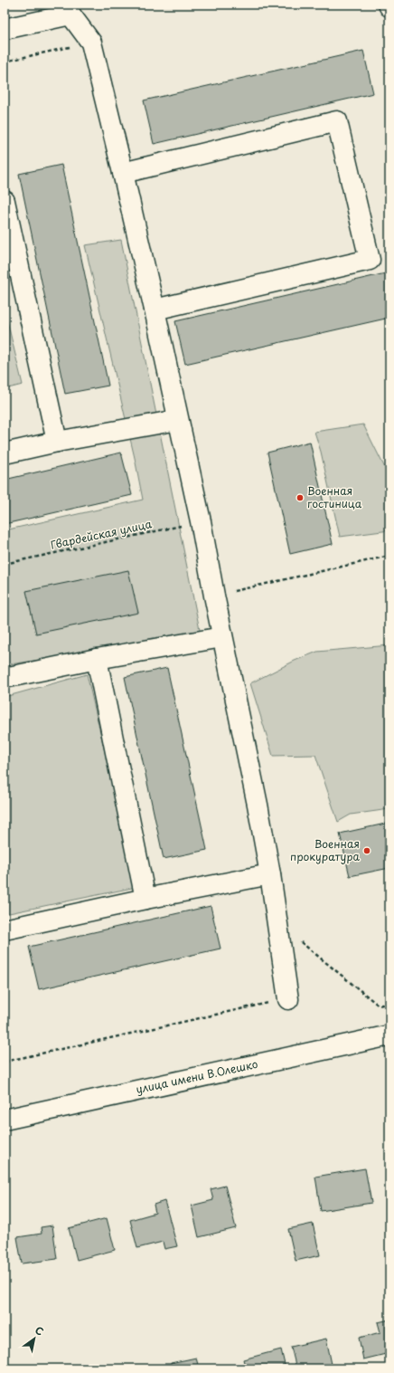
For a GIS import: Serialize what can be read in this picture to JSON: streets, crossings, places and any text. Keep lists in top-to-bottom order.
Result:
{
  "streets": {
    "street": ["улица имени В.Олешко"],
    "path": ["Гвардейская улица"]
  },
  "places": ["Военная гостиница", "Военная прокуратура"],
  "north": "top right"
}
